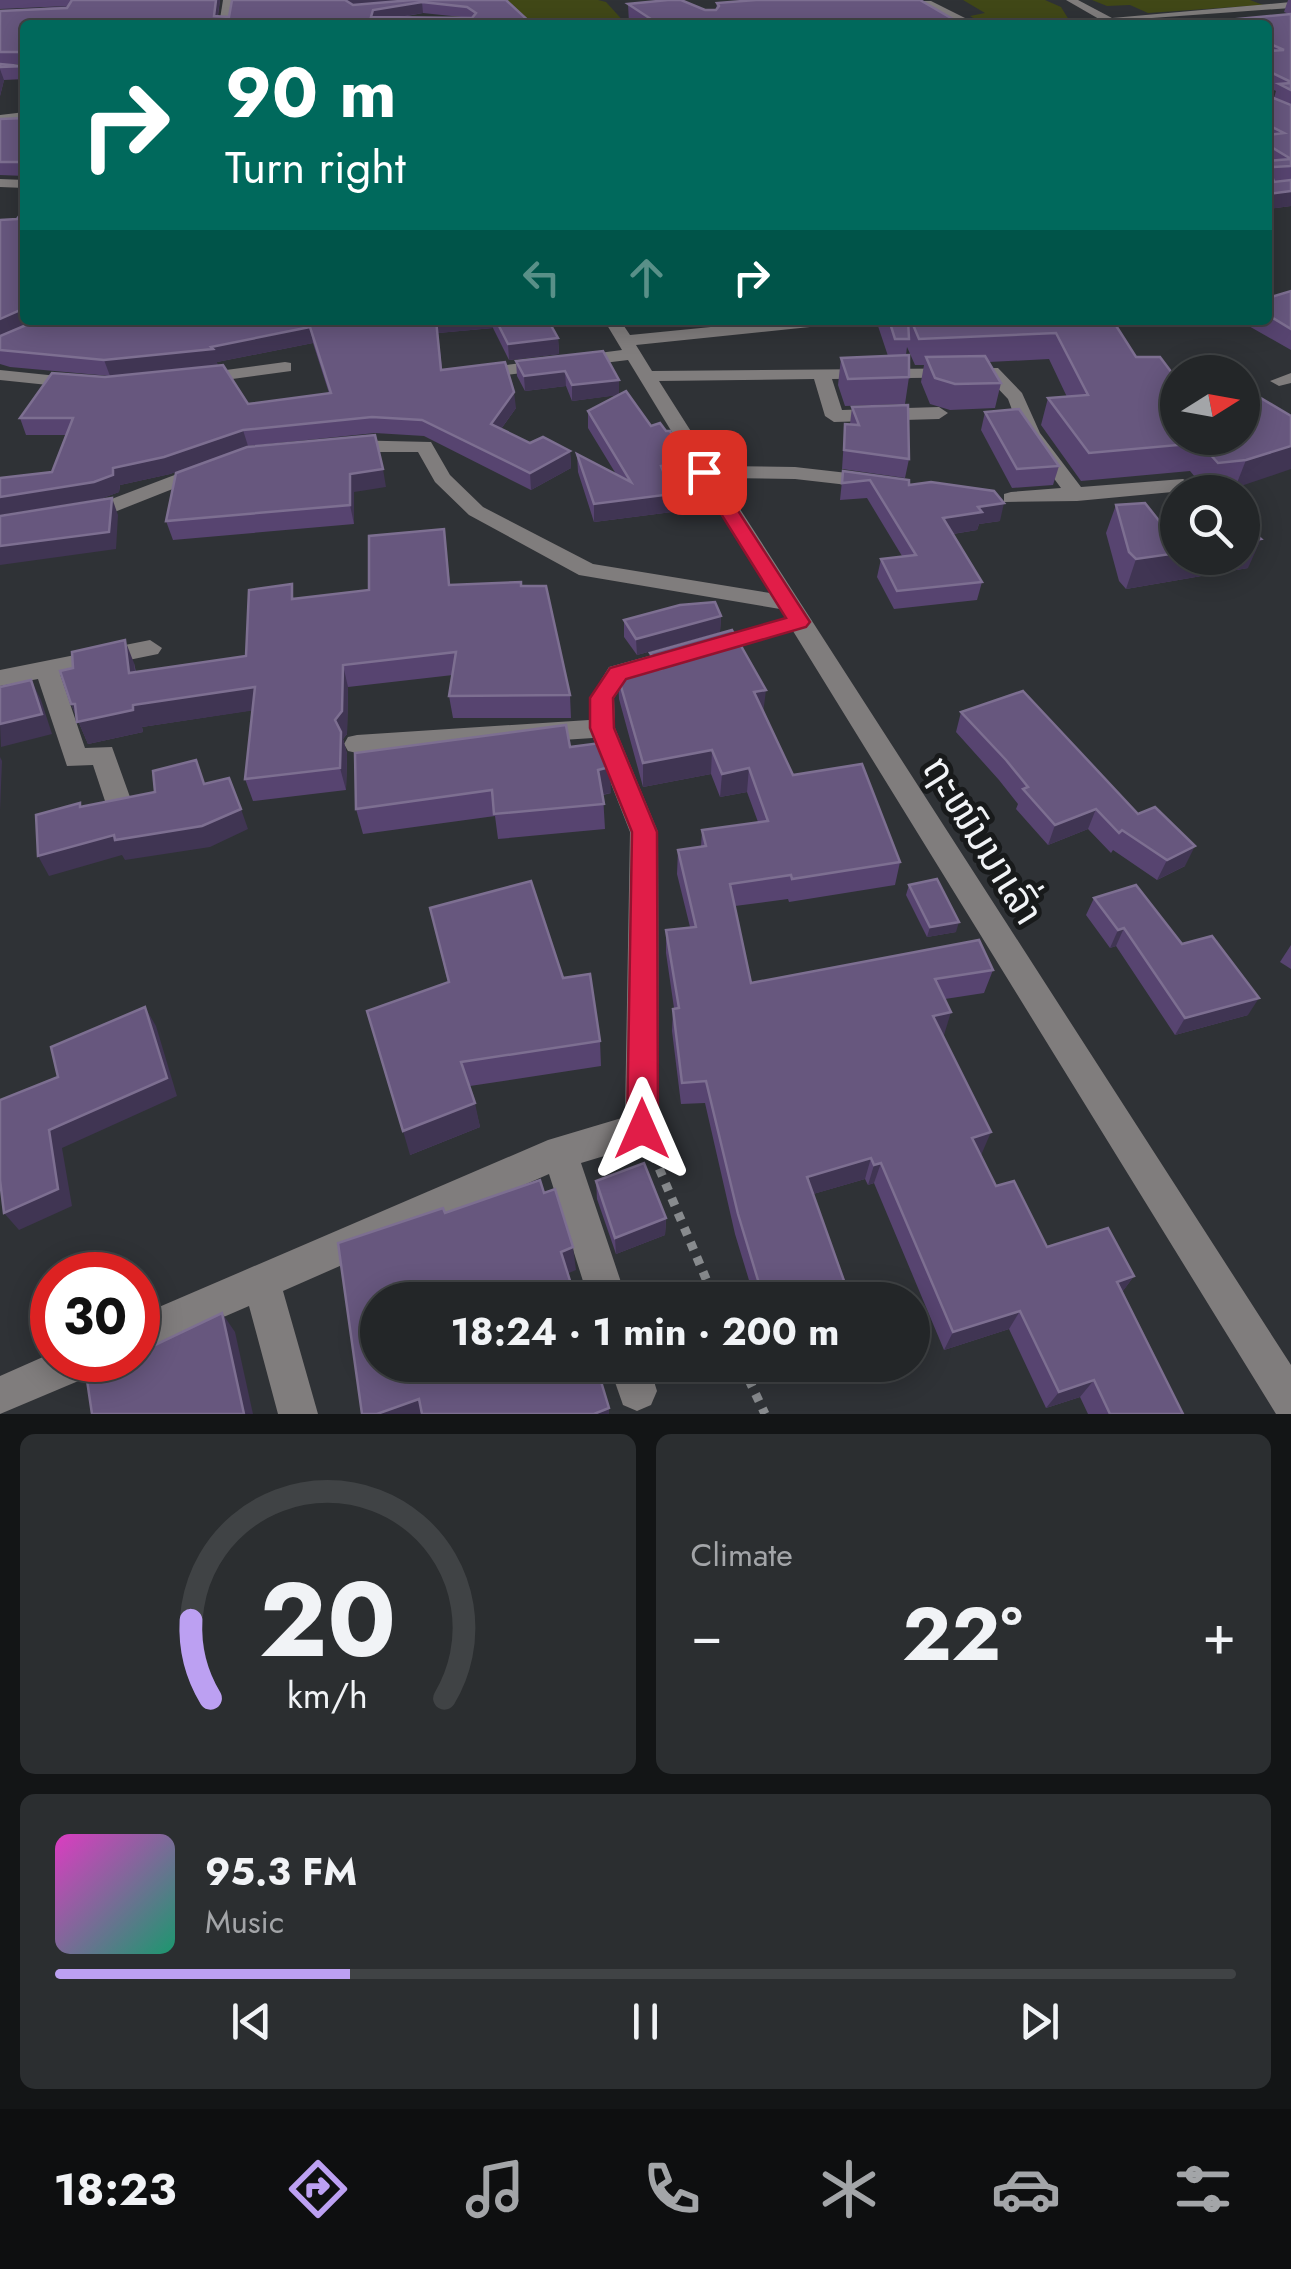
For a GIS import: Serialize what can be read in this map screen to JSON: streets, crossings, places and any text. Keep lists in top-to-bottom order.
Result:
{
  "streets": {
    "street": ["ຖະໜົນນາເລົ່າ"]
  },
  "north": "right",
  "page": {
    "turn": ["90 m", "Turn right"],
    "limit": "30",
    "trip": "18:24 · 1 min · 200 m",
    "tile": "Climate",
    "heat": ["−", "22°", "+"],
    "song": ["95.3 FM", "Music"],
    "tabs": "18:23",
    "gauge": ["20", "km/h"]
  }
}
